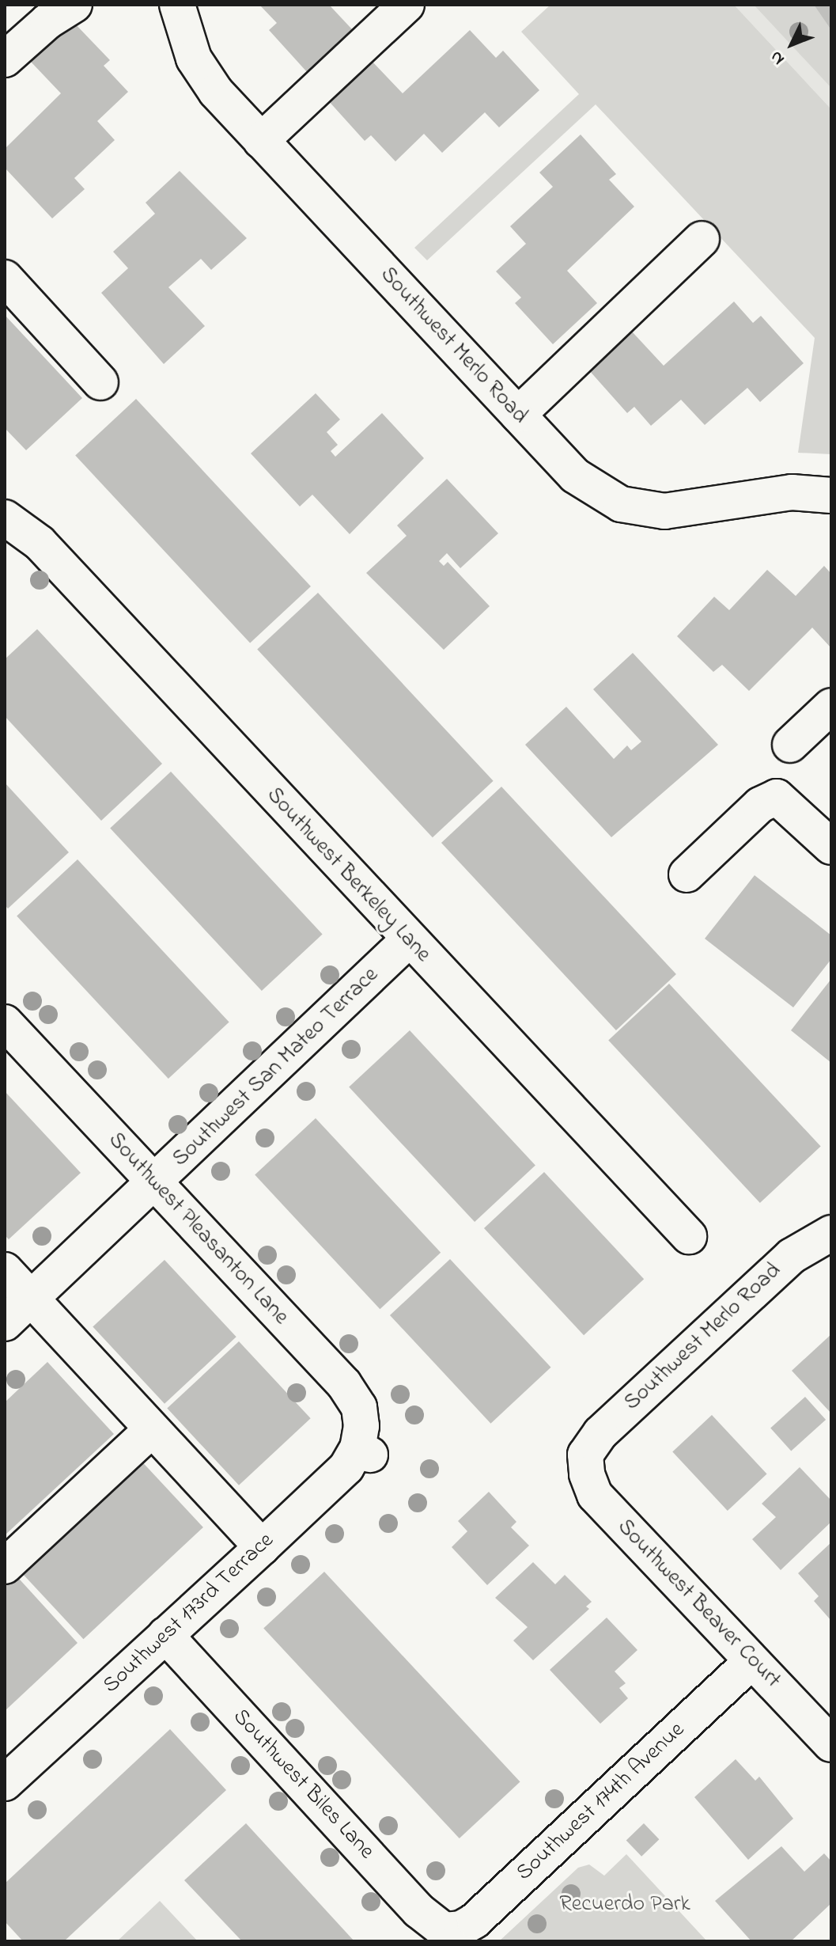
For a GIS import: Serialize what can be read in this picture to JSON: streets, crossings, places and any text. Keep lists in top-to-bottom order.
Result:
{
  "streets": {
    "street": [
      "Southwest Merlo Road",
      "Southwest Berkeley Lane",
      "Southwest San Mateo Terrace",
      "Southwest Pleasanton Lane",
      "Southwest Beaver Court",
      "Southwest 173rd Terrace",
      "Southwest Biles Lane",
      "Southwest 174th Avenue"
    ]
  },
  "crossings": [
    ["Southwest Merlo Road", "Southwest Beaver Court"],
    ["Southwest Berkeley Lane", "Southwest San Mateo Terrace"],
    ["Southwest San Mateo Terrace", "Southwest Pleasanton Lane"],
    ["Southwest Pleasanton Lane", "Southwest 173rd Terrace"],
    ["Southwest Beaver Court", "Southwest 174th Avenue"],
    ["Southwest 173rd Terrace", "Southwest Biles Lane"],
    ["Southwest Biles Lane", "Southwest 174th Avenue"]
  ],
  "parks": ["Recuerdo Park"],
  "north": "bottom left"
}
